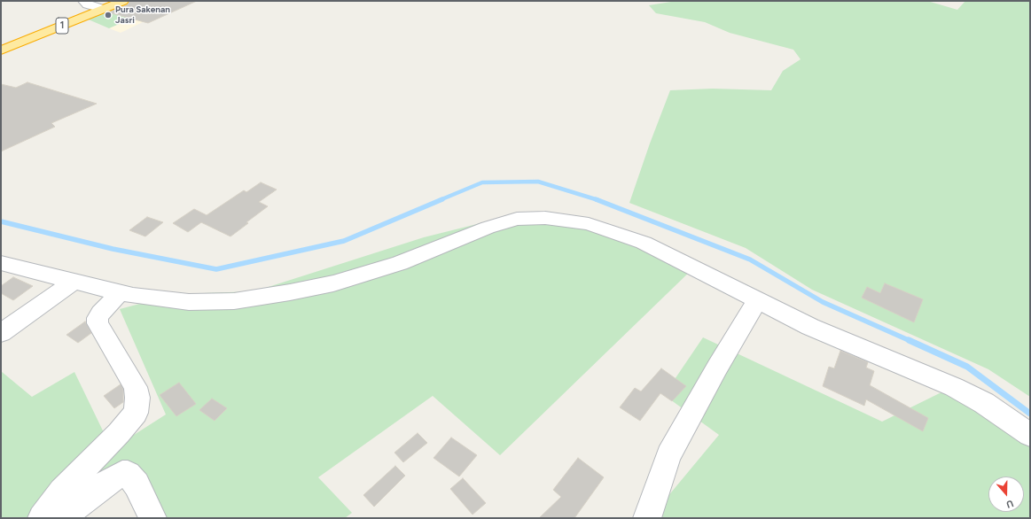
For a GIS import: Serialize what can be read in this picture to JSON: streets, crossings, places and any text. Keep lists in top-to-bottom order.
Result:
{
  "streets": {
    "highway": ["1"]
  },
  "places": ["Pura Sakenan Jasri"],
  "north": "bottom"
}
